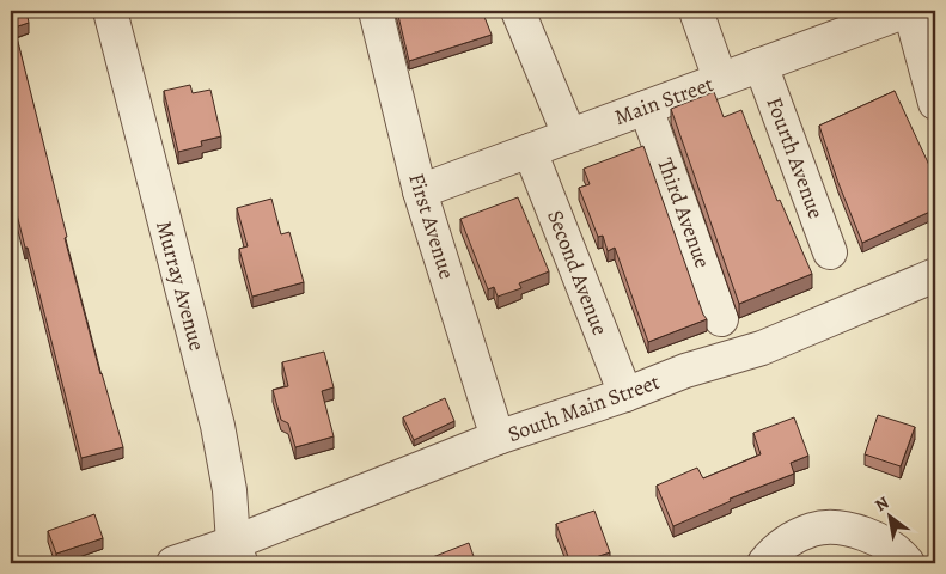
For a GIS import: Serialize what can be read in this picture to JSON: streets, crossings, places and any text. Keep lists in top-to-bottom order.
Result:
{
  "streets": {
    "street": [
      "Main Street",
      "Fourth Avenue",
      "Third Avenue",
      "First Avenue",
      "Second Avenue",
      "Murray Avenue",
      "South Main Street"
    ]
  },
  "crossings": [
    ["Main Street", "Fourth Avenue"],
    ["Main Street", "Third Avenue"],
    ["Main Street", "First Avenue"],
    ["Main Street", "Second Avenue"],
    ["First Avenue", "South Main Street"],
    ["Second Avenue", "South Main Street"],
    ["Murray Avenue", "South Main Street"]
  ],
  "north": "top left"
}
